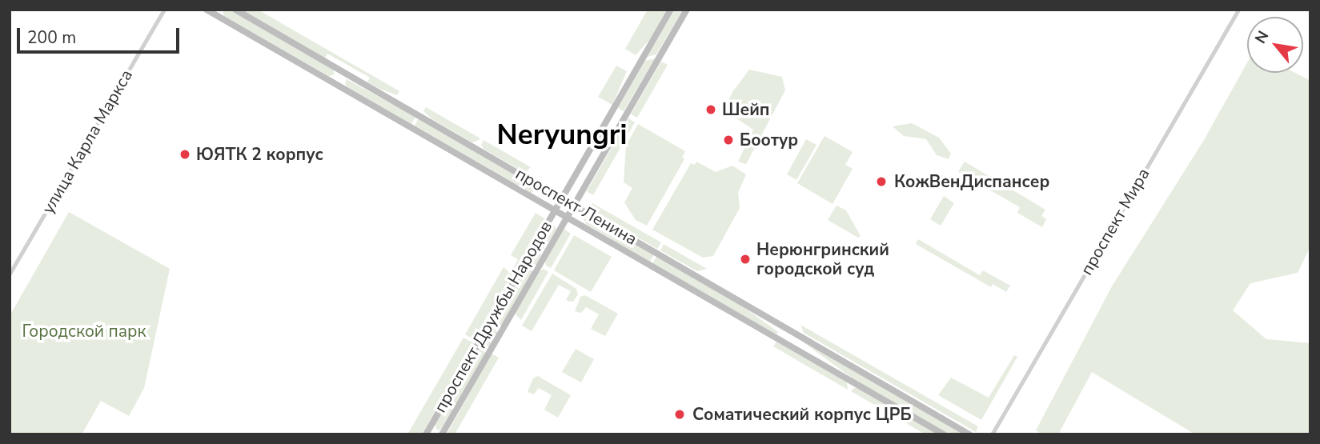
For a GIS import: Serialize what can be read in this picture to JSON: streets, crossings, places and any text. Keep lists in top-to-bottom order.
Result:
{
  "streets": {
    "street": [
      "улица Карла Маркса",
      "проспект Ленина",
      "проспект Мира",
      "проспект Дружбы Народов"
    ]
  },
  "crossings": [
    ["проспект Ленина", "проспект Дружбы Народов"]
  ],
  "districts": ["Neryungri"],
  "parks": ["Городской парк"],
  "places": [
    "Шейп",
    "Боотур",
    "ЮЯТК 2 корпус",
    "КожВенДиспансер",
    "Нерюнгринский городской суд",
    "Соматический корпус ЦРБ"
  ],
  "scale_bar": "200 m",
  "north": "top left"
}
